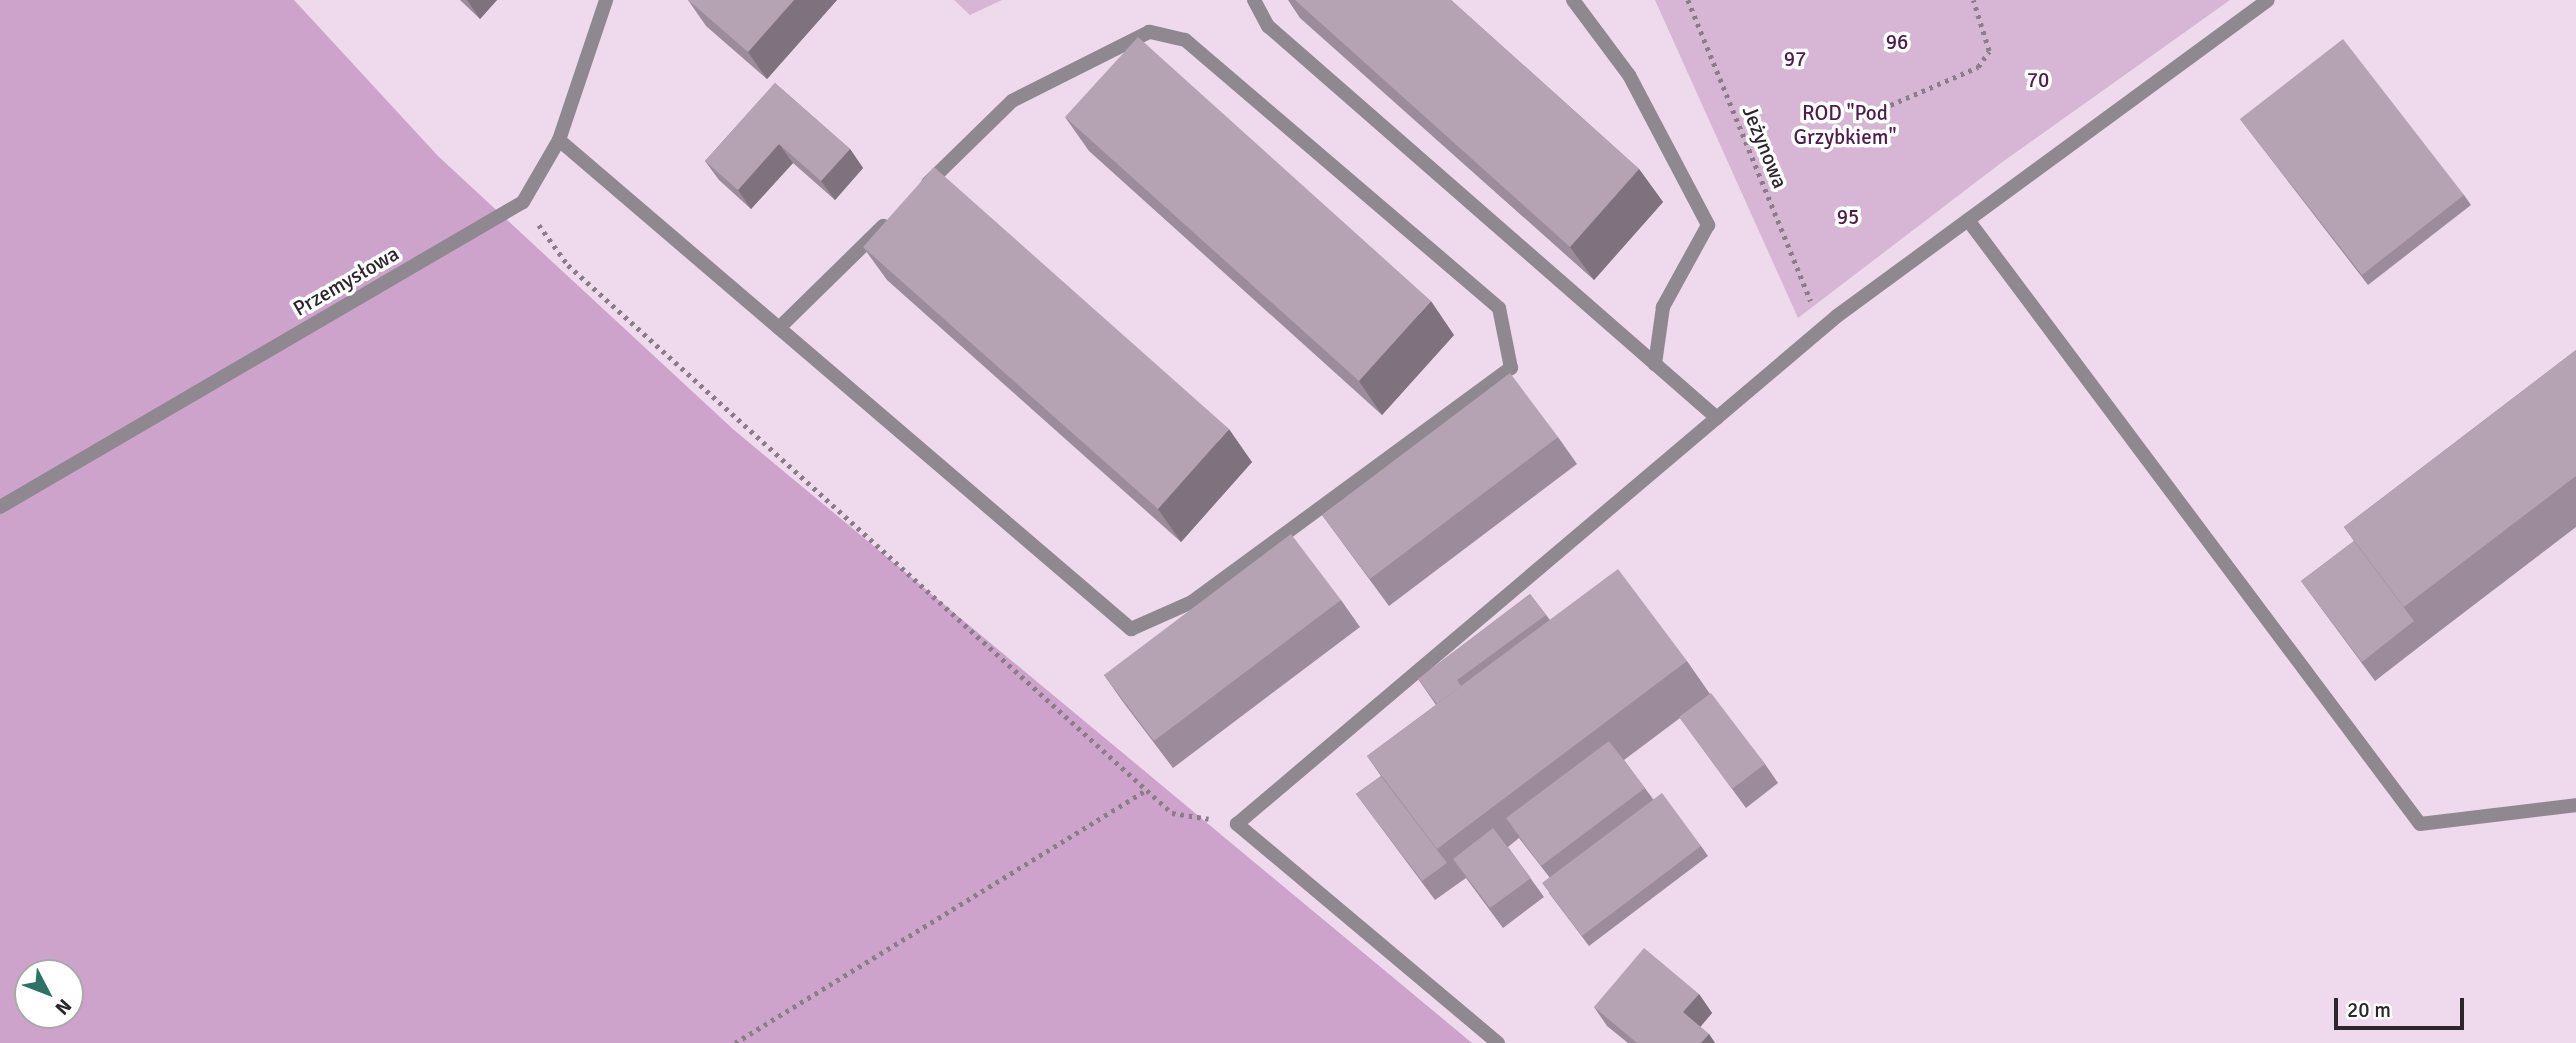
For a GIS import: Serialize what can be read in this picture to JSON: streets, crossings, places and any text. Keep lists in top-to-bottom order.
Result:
{
  "streets": {
    "street": ["Przemysłowa"],
    "path": ["Jeżynowa"]
  },
  "parks": [
    "96",
    "97",
    "70",
    "ROD \"Pod Grzybkiem\"",
    "95"
  ],
  "scale_bar": "20 m",
  "north": "bottom right"
}
